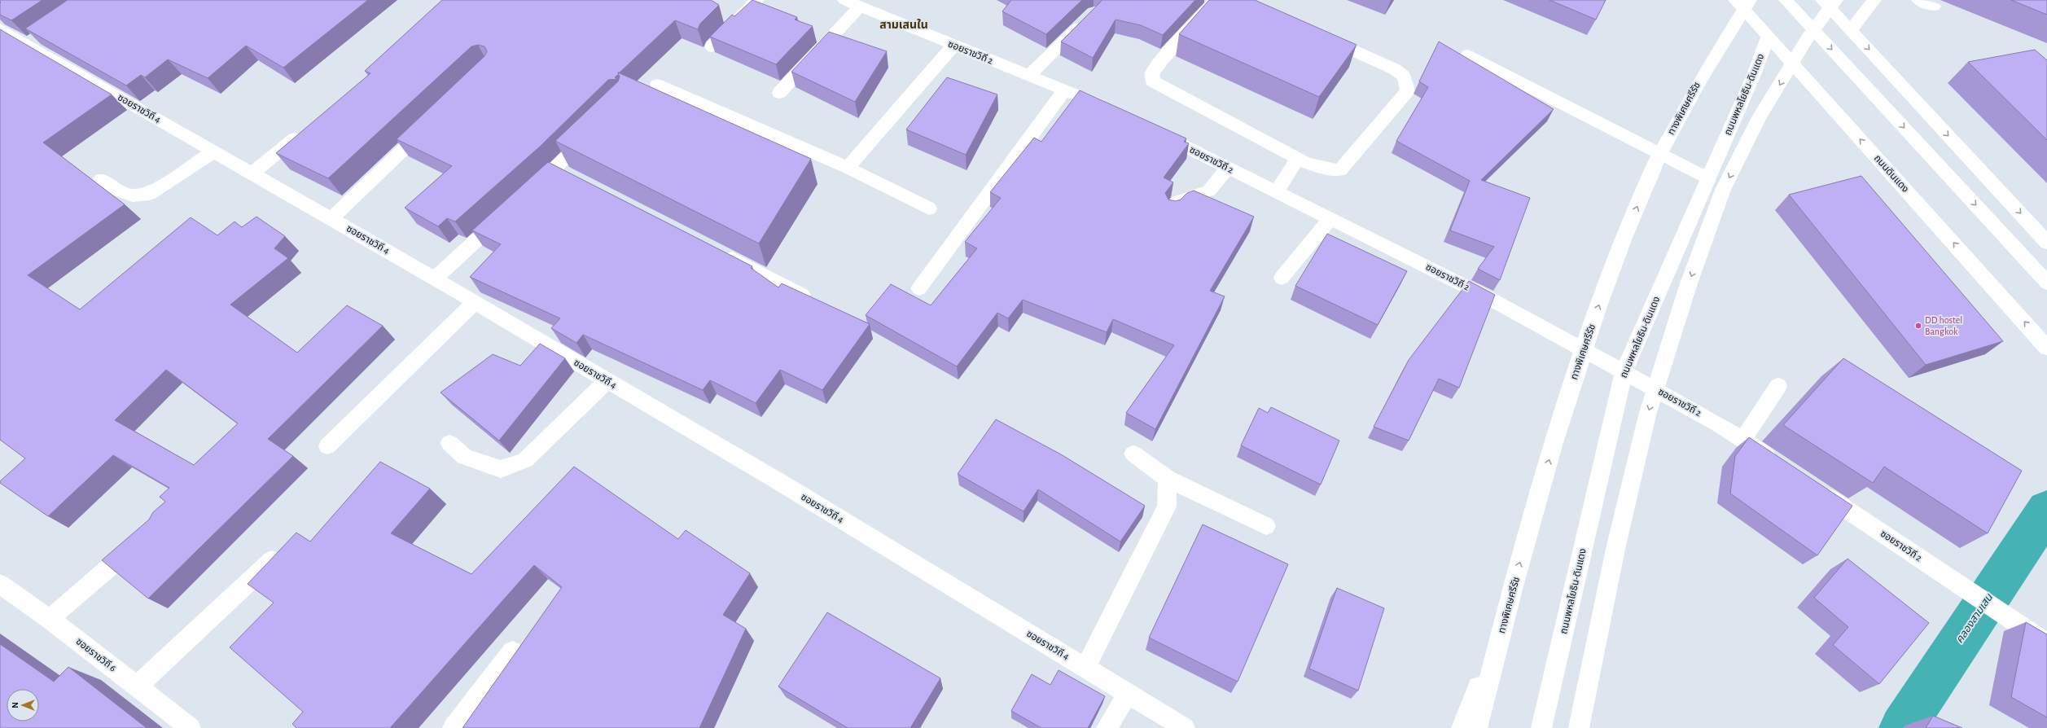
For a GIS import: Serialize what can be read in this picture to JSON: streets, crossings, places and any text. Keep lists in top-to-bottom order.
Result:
{
  "streets": {
    "main road": [
      "ซอยราชวิถี 2",
      "ถนนพหลโยธิน-ดินแดง",
      "ซอยราชวิถี 4",
      "ทางพิเศษศรีรัช",
      "ถนนดินแดง",
      "ซอยราชวิถี 6"
    ]
  },
  "crossings": [
    ["ซอยราชวิถี 2", "ถนนพหลโยธิน-ดินแดง"],
    ["ถนนพหลโยธิน-ดินแดง", "ถนนดินแดง"]
  ],
  "districts": ["สามเสนใน"],
  "water": ["คลองสามเสน"],
  "places": ["DD hostel Bangkok"],
  "north": "left"
}
